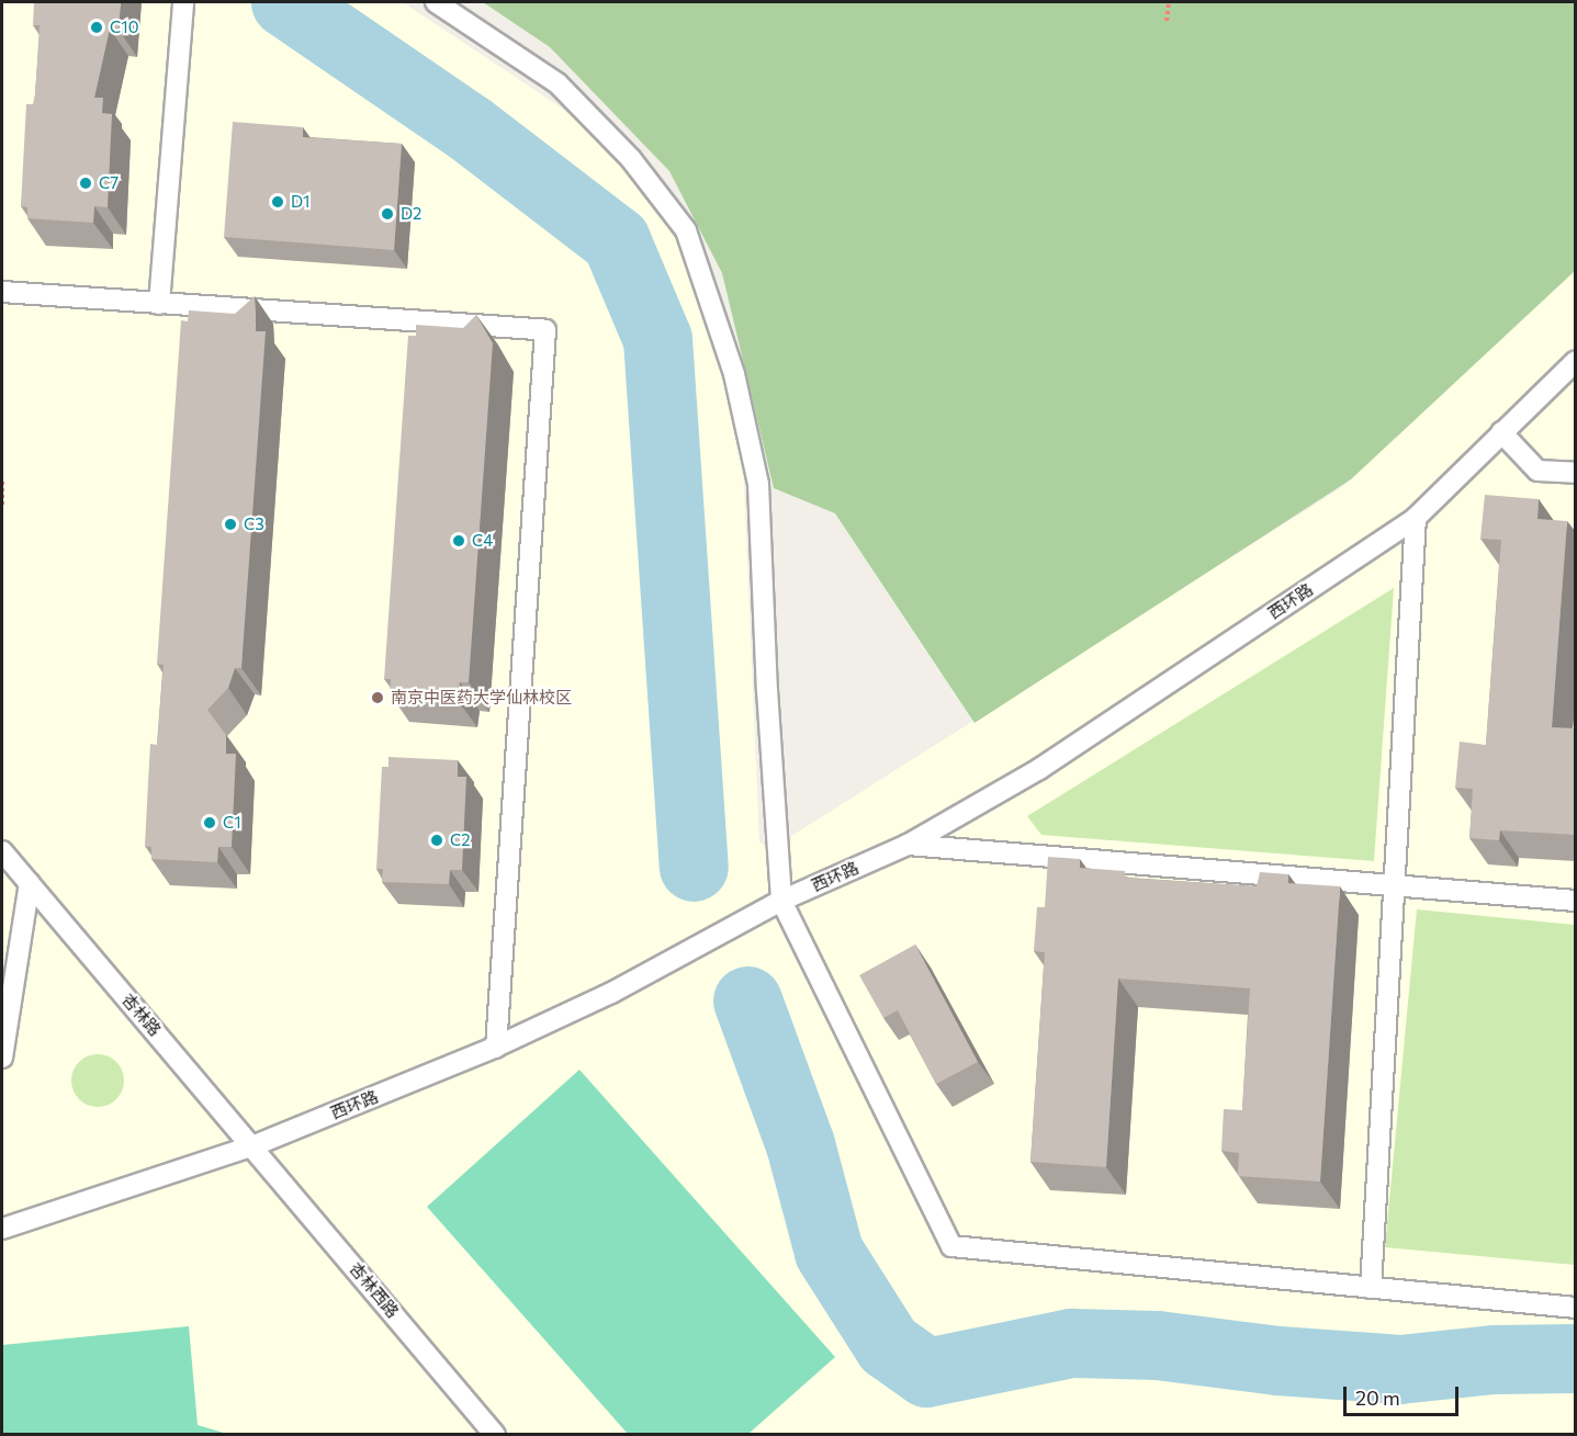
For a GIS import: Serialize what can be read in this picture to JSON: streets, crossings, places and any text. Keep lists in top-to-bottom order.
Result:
{
  "streets": {
    "lane": ["西环路", "杏林路", "杏林西路"]
  },
  "crossings": [
    ["西环路", "杏林路"],
    ["西环路", "杏林西路"],
    ["杏林路", "杏林西路"]
  ],
  "places": [
    "C10",
    "C7",
    "D1",
    "D2",
    "C3",
    "C4",
    "南京中医药大学仙林校区",
    "C1",
    "C2"
  ],
  "scale_bar": "20 m"
}
